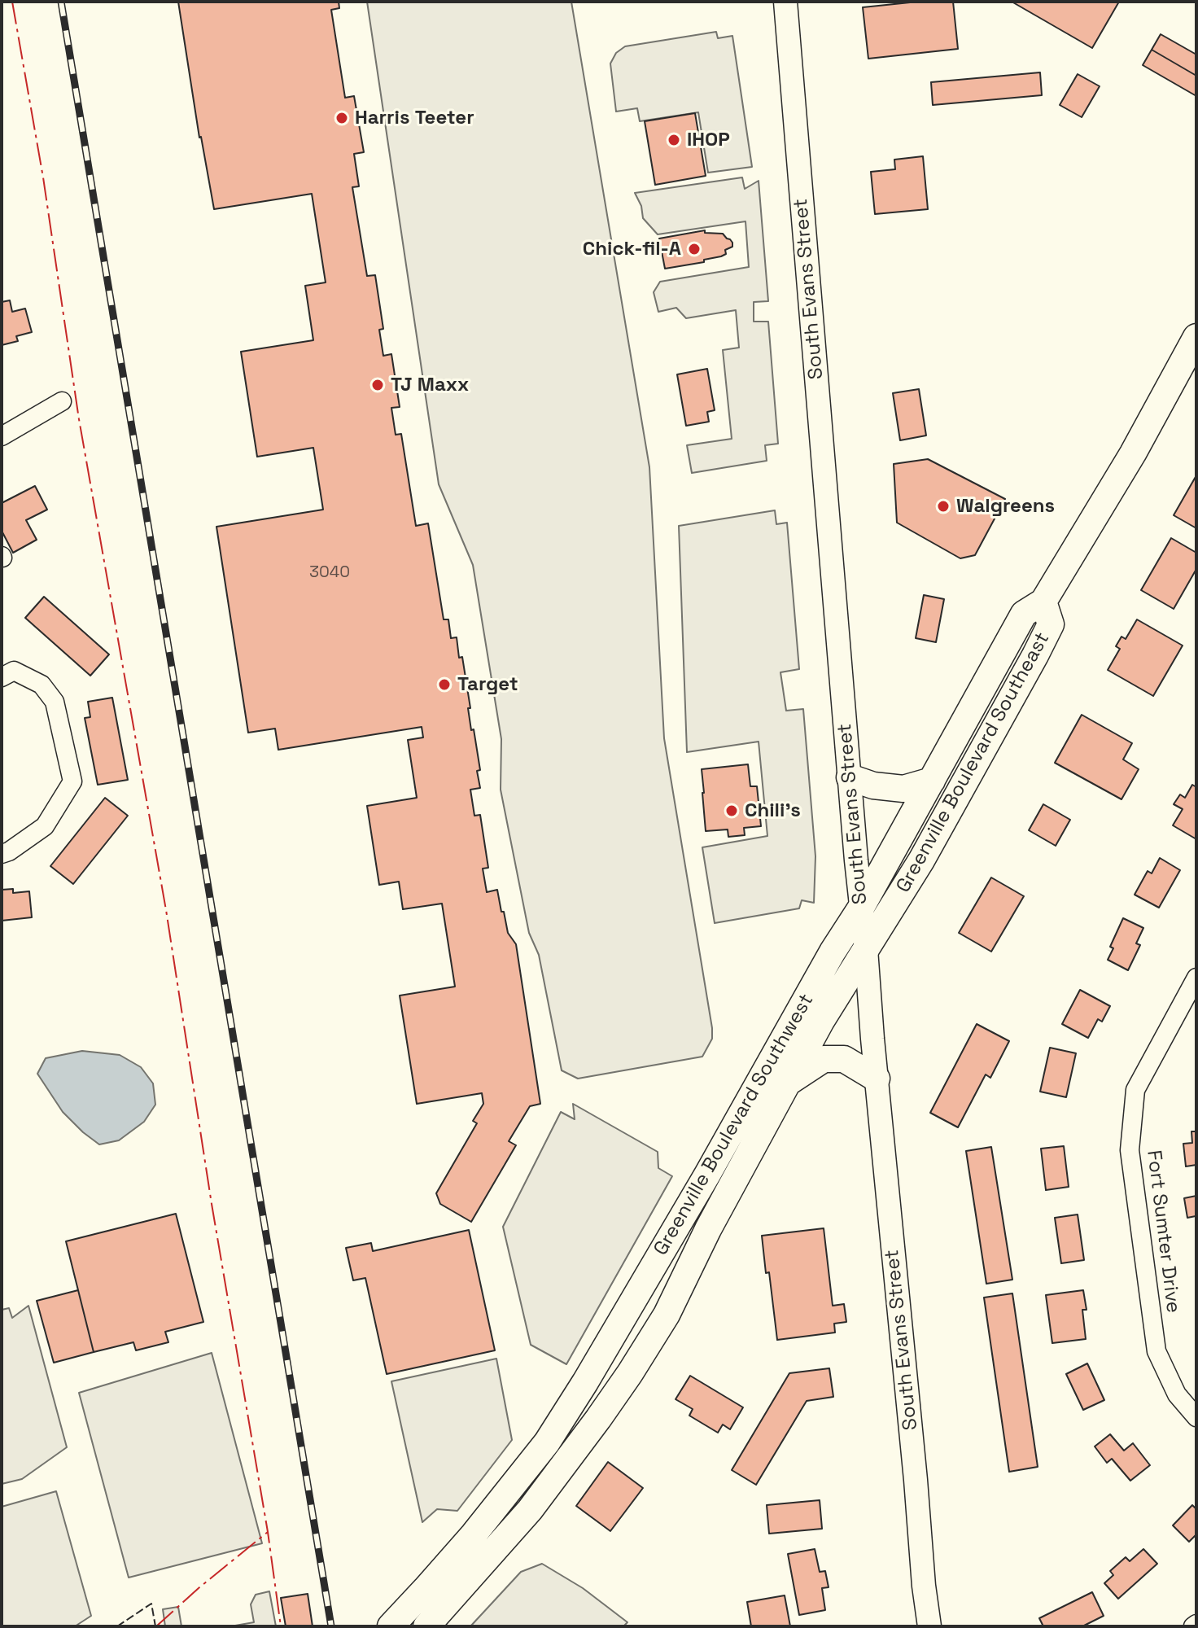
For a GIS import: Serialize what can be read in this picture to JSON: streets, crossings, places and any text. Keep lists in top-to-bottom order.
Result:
{
  "streets": {
    "highway": ["Greenville Boulevard Southeast", "Greenville Boulevard Southwest"],
    "main road": ["South Evans Street"],
    "street": ["Fort Sumter Drive"]
  },
  "crossings": [
    ["South Evans Street", "Greenville Boulevard Southeast"],
    ["South Evans Street", "Greenville Boulevard Southwest"],
    ["Greenville Boulevard Southeast", "Greenville Boulevard Southwest"]
  ],
  "places": [
    "Harris Teeter",
    "IHOP",
    "Chick-fil-A",
    "TJ Maxx",
    "Walgreens",
    "Target",
    "Chili's"
  ],
  "house_numbers": ["3040"]
}
